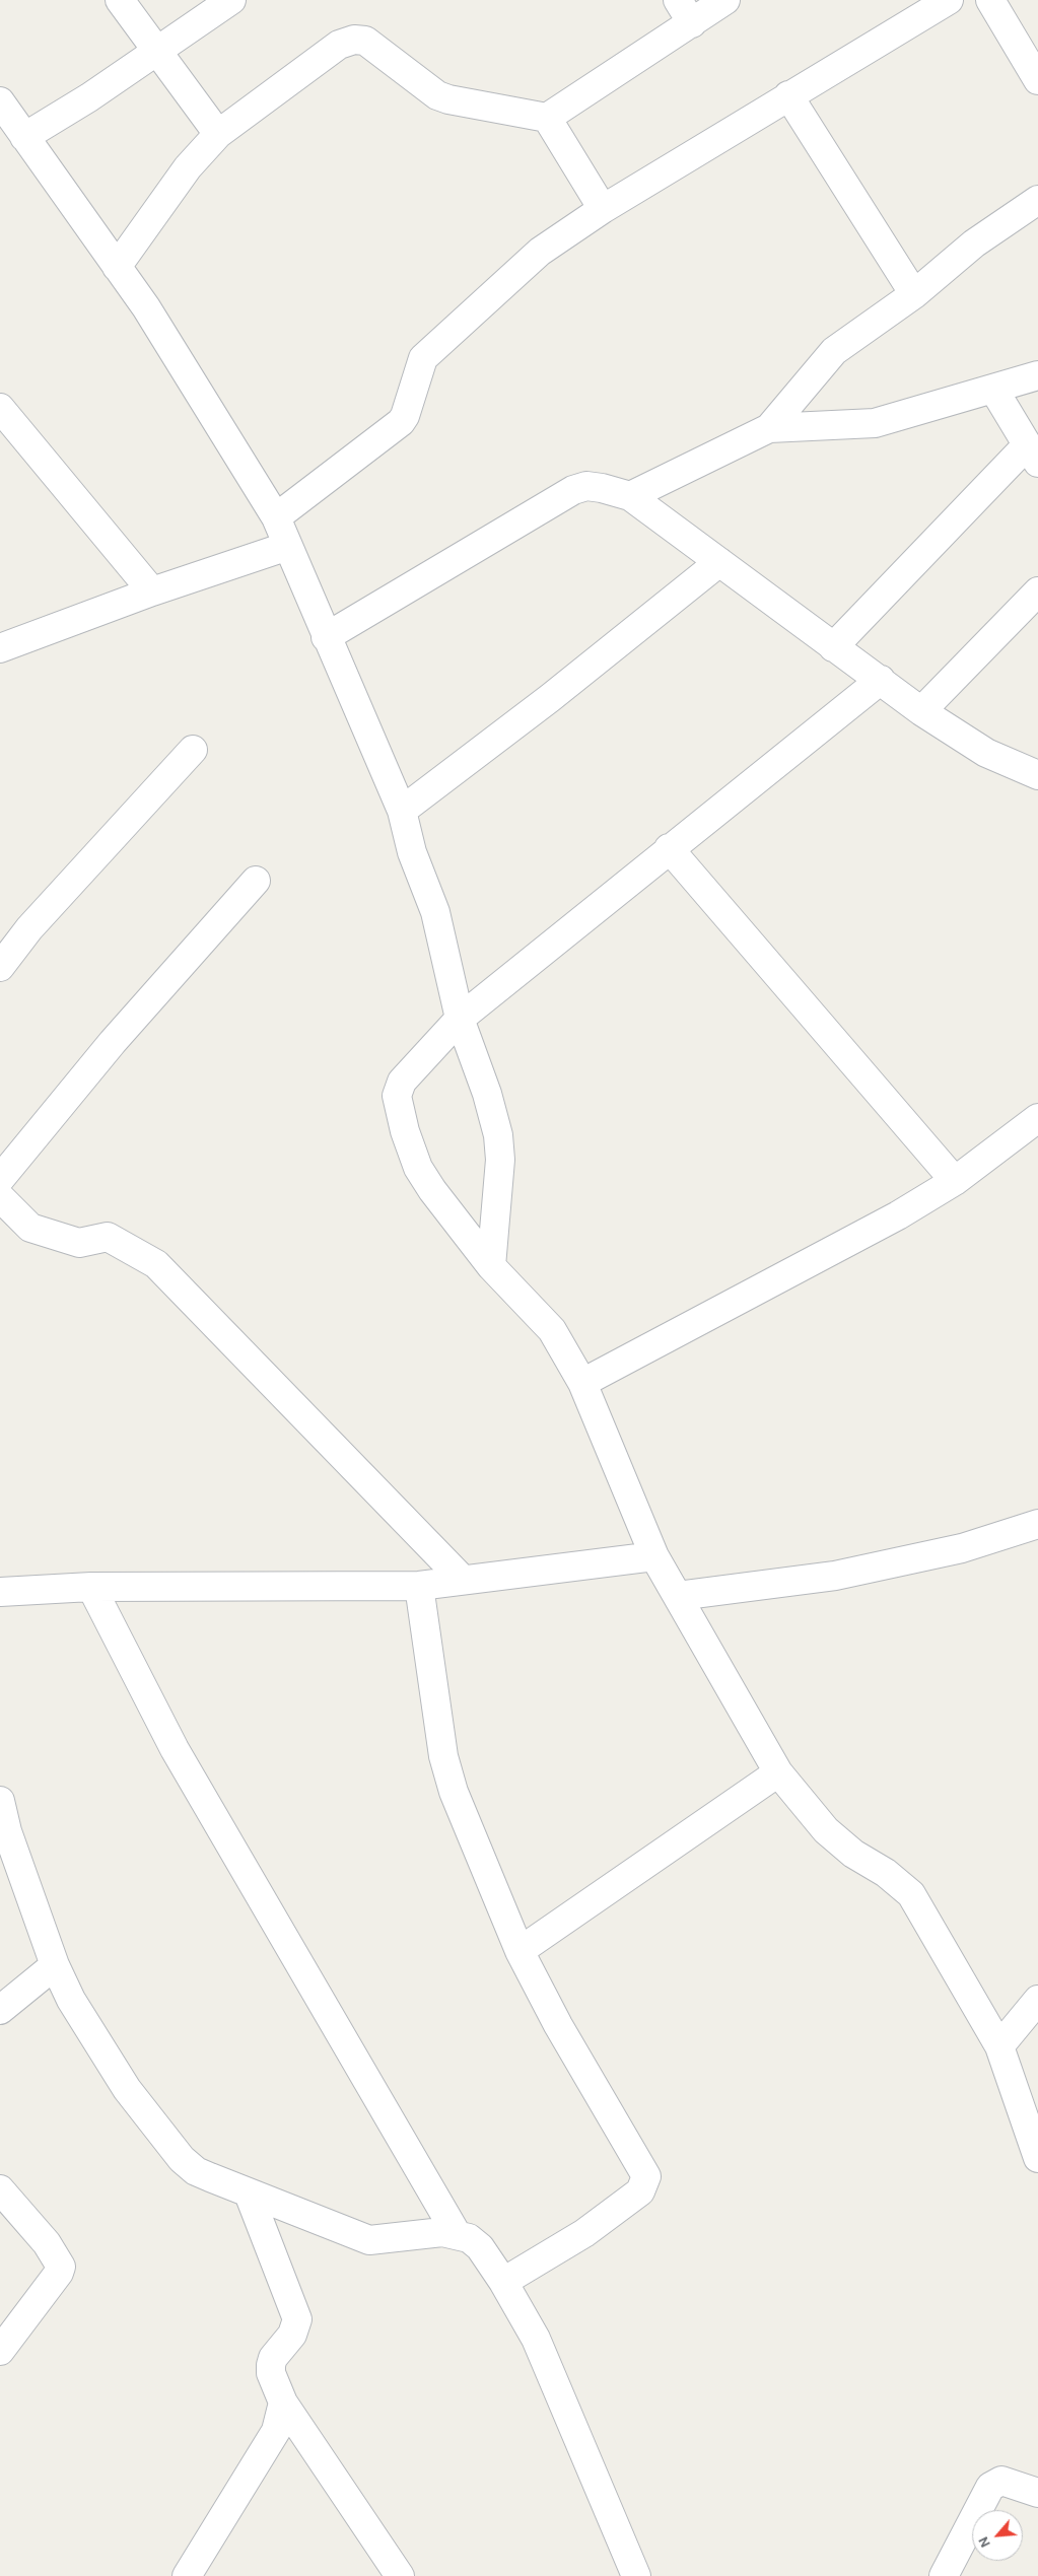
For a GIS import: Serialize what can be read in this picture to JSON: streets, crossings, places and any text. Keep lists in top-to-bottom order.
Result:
{
  "north": "bottom left"
}
